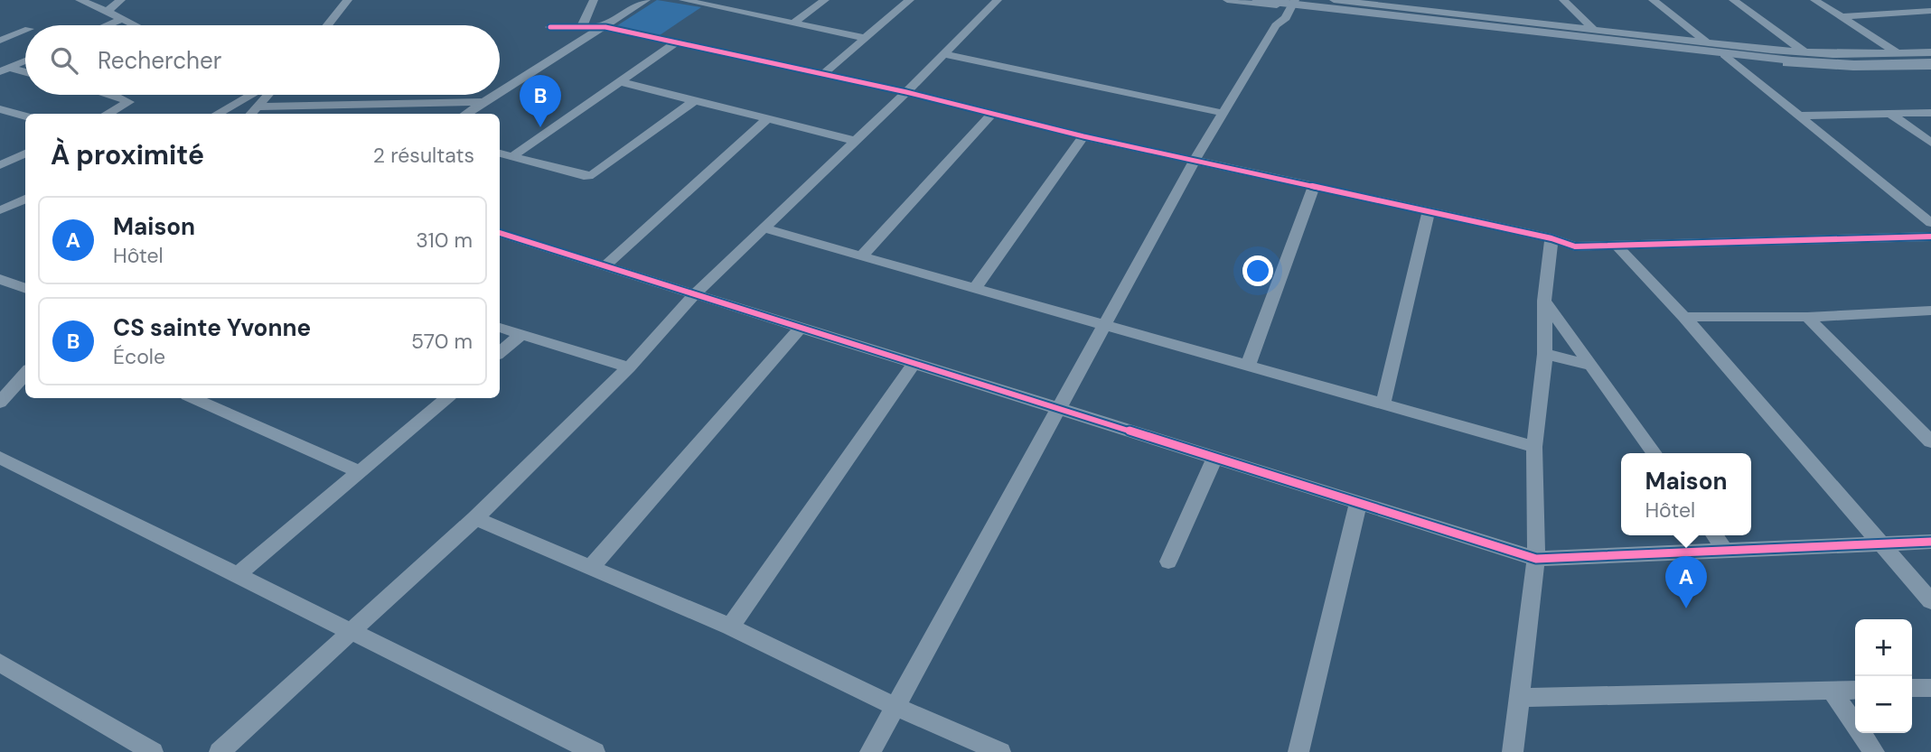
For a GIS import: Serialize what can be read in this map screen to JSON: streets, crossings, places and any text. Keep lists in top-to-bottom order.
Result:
{
  "page": {
    "search": "Rechercher",
    "pins": ["B", "A"],
    "heading": ["À proximité", "2 résultats"],
    "list": [
      {
        "mark": "A",
        "name": "Maison",
        "note": "Hôtel",
        "value": "310 m"
      },
      {
        "mark": "B",
        "name": "CS sainte Yvonne",
        "note": "École",
        "value": "570 m"
      }
    ],
    "popup": ["Maison", "Hôtel"],
    "map_buttons": ["+", "−"]
  }
}
